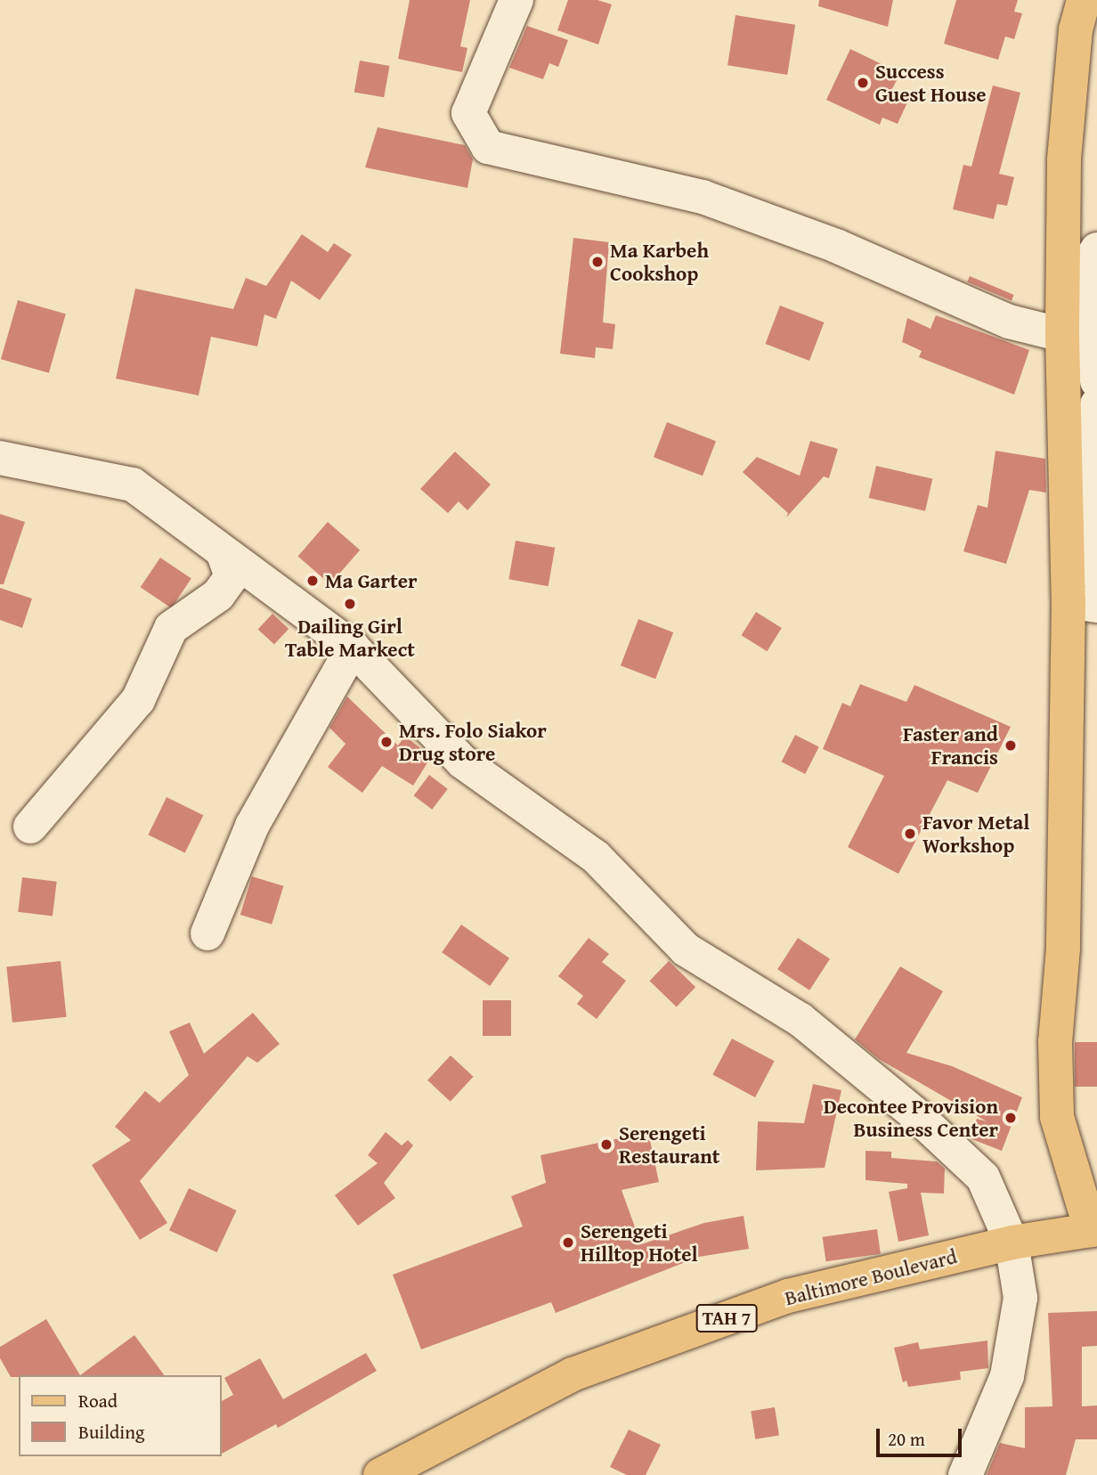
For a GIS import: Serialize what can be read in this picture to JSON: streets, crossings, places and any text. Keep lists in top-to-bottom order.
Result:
{
  "streets": {
    "main road": ["Baltimore Boulevard", "TAH 7"]
  },
  "places": [
    "Success Guest House",
    "Ma Karbeh Cookshop",
    "Ma Garter",
    "Dailing Girl Table Markect",
    "Mrs. Folo Siakor Drug store",
    "Faster and Francis",
    "Favor Metal Workshop",
    "Decontee Provision Business Center",
    "Serengeti Restaurant",
    "Serengeti Hilltop Hotel"
  ],
  "legend": ["Road", "Building"],
  "scale_bar": "20 m"
}
